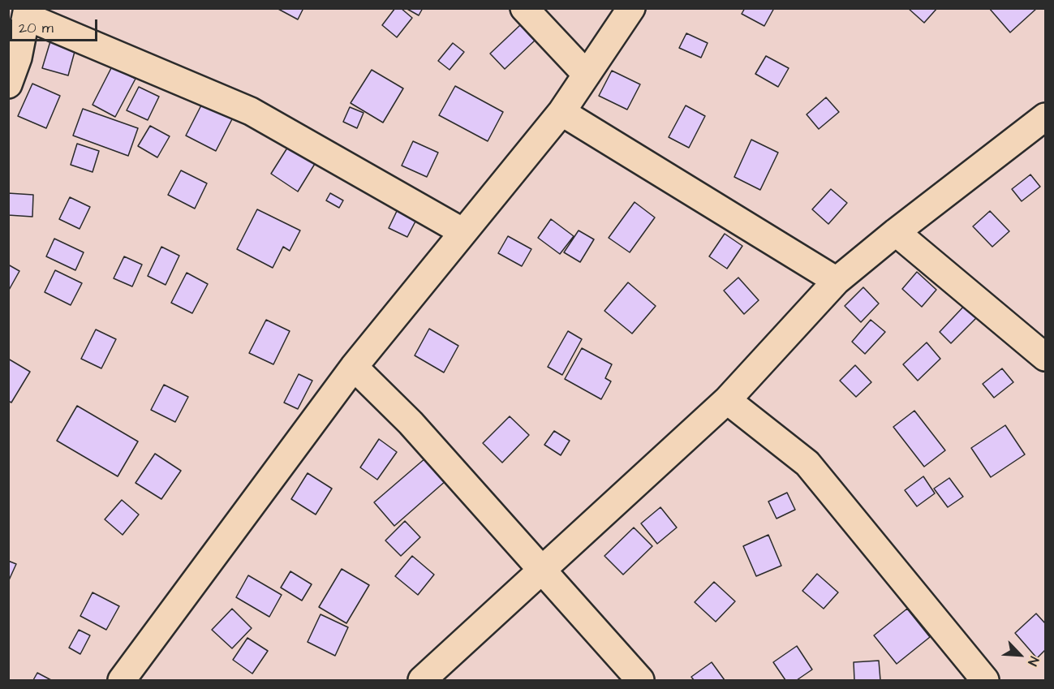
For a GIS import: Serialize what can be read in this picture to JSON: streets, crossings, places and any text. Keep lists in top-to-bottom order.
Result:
{
  "scale_bar": "20 m",
  "north": "bottom right"
}
